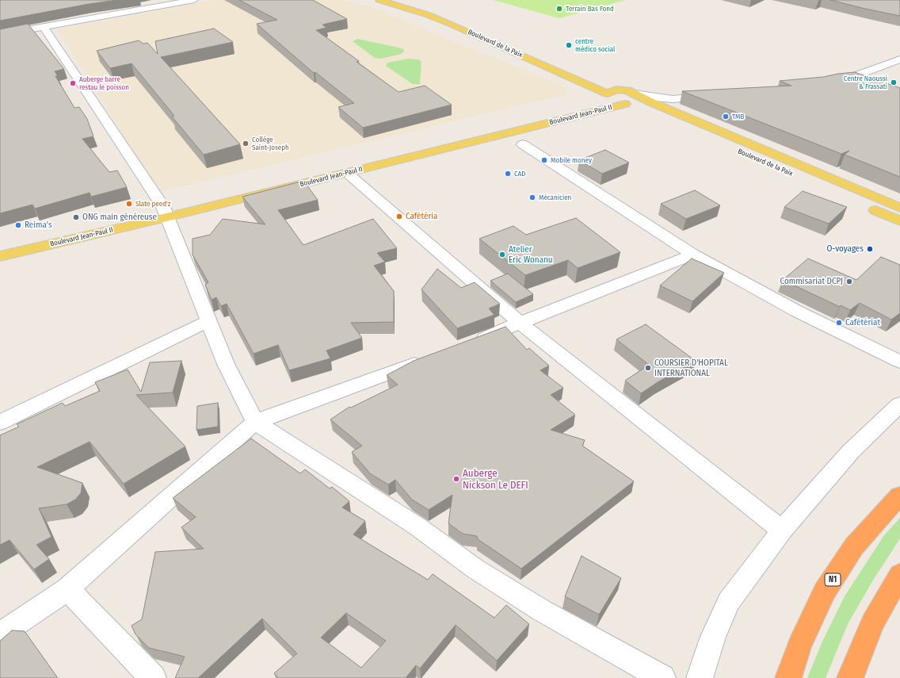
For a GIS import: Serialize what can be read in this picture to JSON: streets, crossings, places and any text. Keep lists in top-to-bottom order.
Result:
{
  "streets": {
    "highway": ["N1"],
    "main road": ["Boulevard de la Paix", "Boulevard Jean-Paul II"]
  },
  "crossings": [
    ["Boulevard de la Paix", "Boulevard Jean-Paul II"]
  ],
  "places": [
    "Terrain Bas Fond",
    "centre médico social",
    "Centre Naoussi & Frassati",
    "Auberge barre restau le poisson",
    "TMB",
    "Collège Saint-Joseph",
    "Mobile money",
    "CAD",
    "Mécanicien",
    "Slate peed'z",
    "Cafétéria",
    "ONG main généreuse",
    "Reima's",
    "O-voyages",
    "Atelier Eric Wonanu",
    "Commisariat DCPJ",
    "Cafétériat",
    "COURSIER D'HOPITAL INTERNATIONAL",
    "Auberge Nickson Le DEFI"
  ]
}
